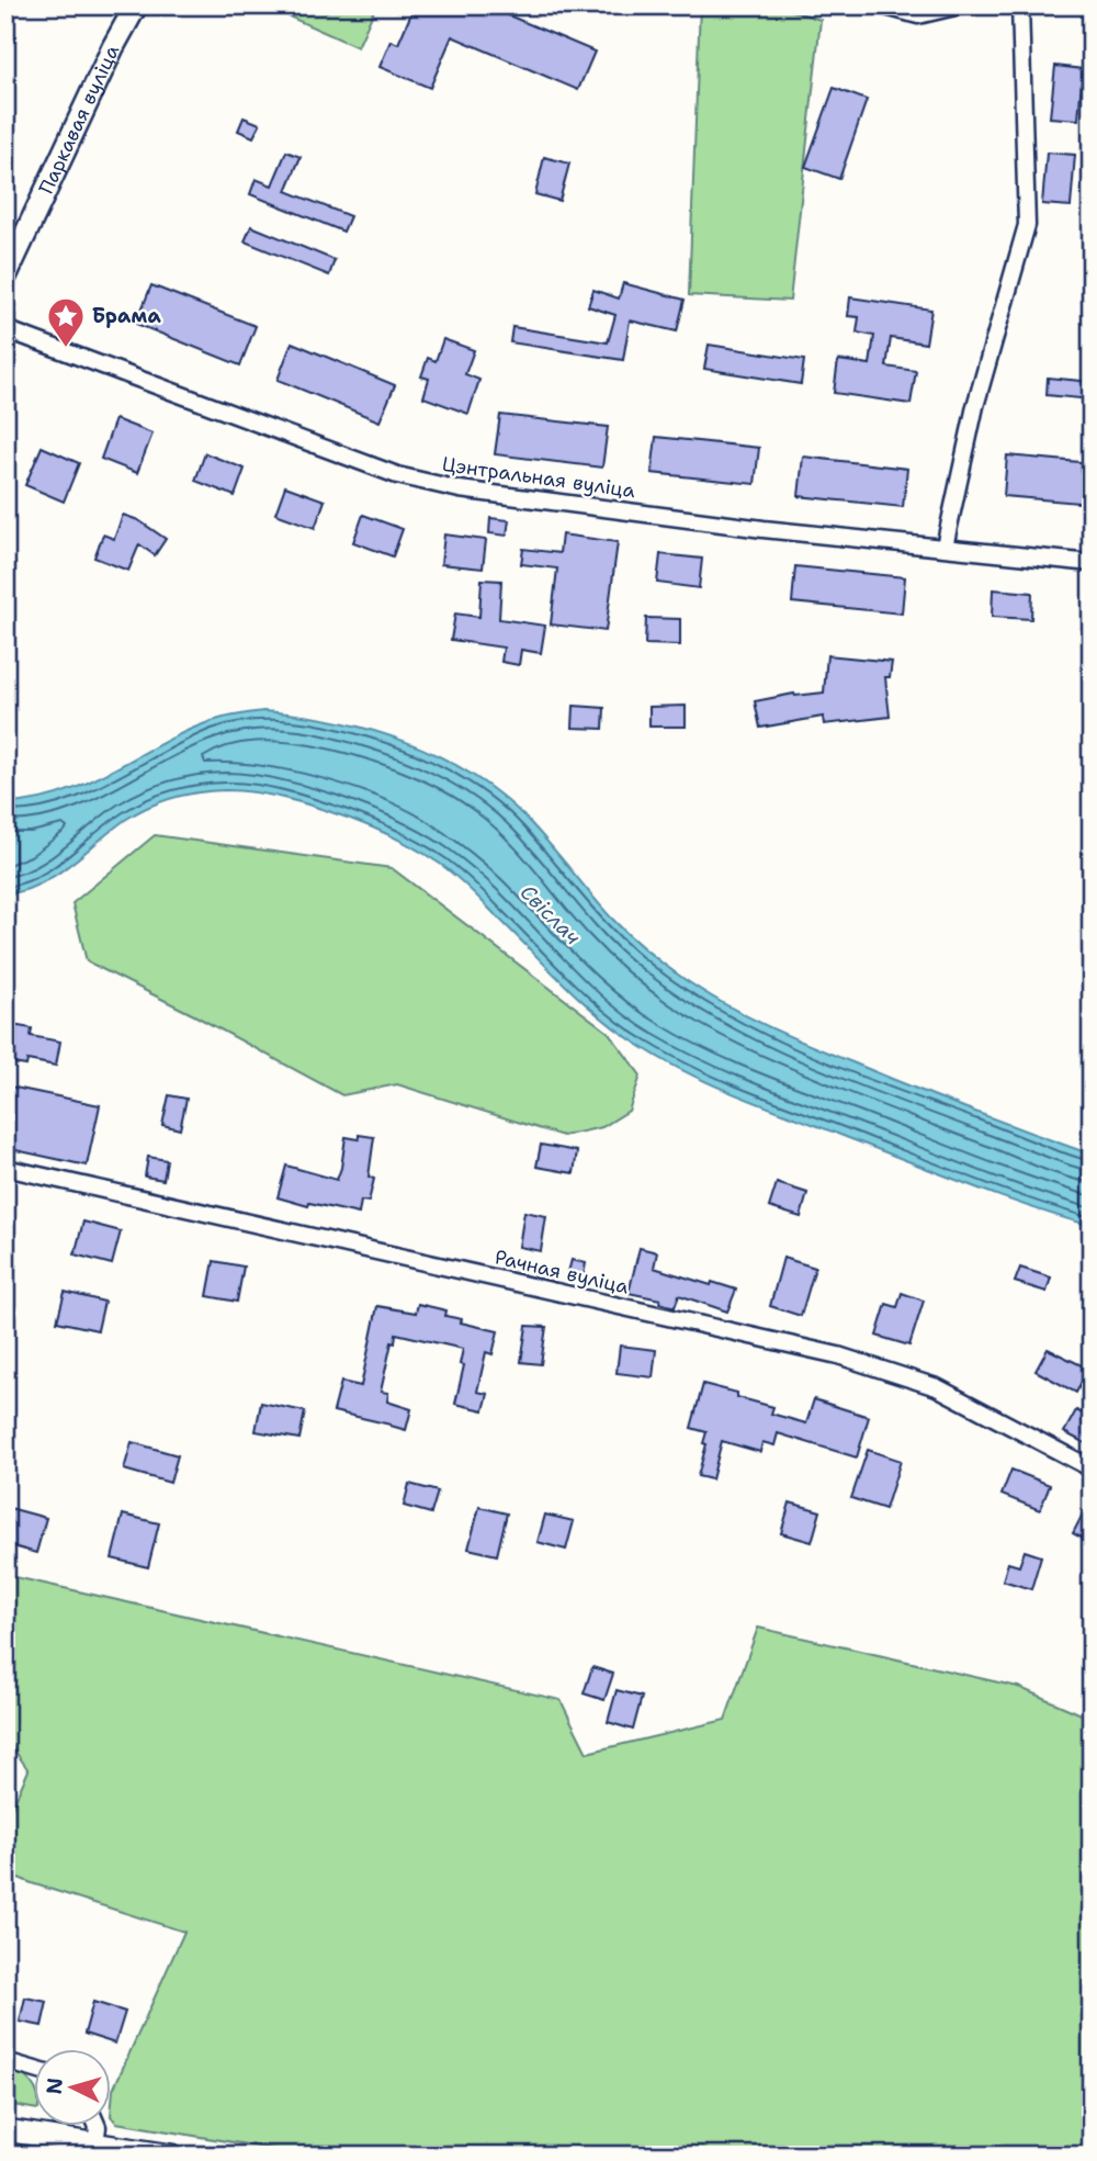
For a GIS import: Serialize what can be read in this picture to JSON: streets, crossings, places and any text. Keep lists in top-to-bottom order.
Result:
{
  "streets": {
    "main road": ["Паркавая вуліца"],
    "street": ["Цэнтральная вуліца", "Рачная вуліца"]
  },
  "water": ["Свіслач"],
  "places": {
    "place": ["Брама"]
  },
  "north": "left"
}
